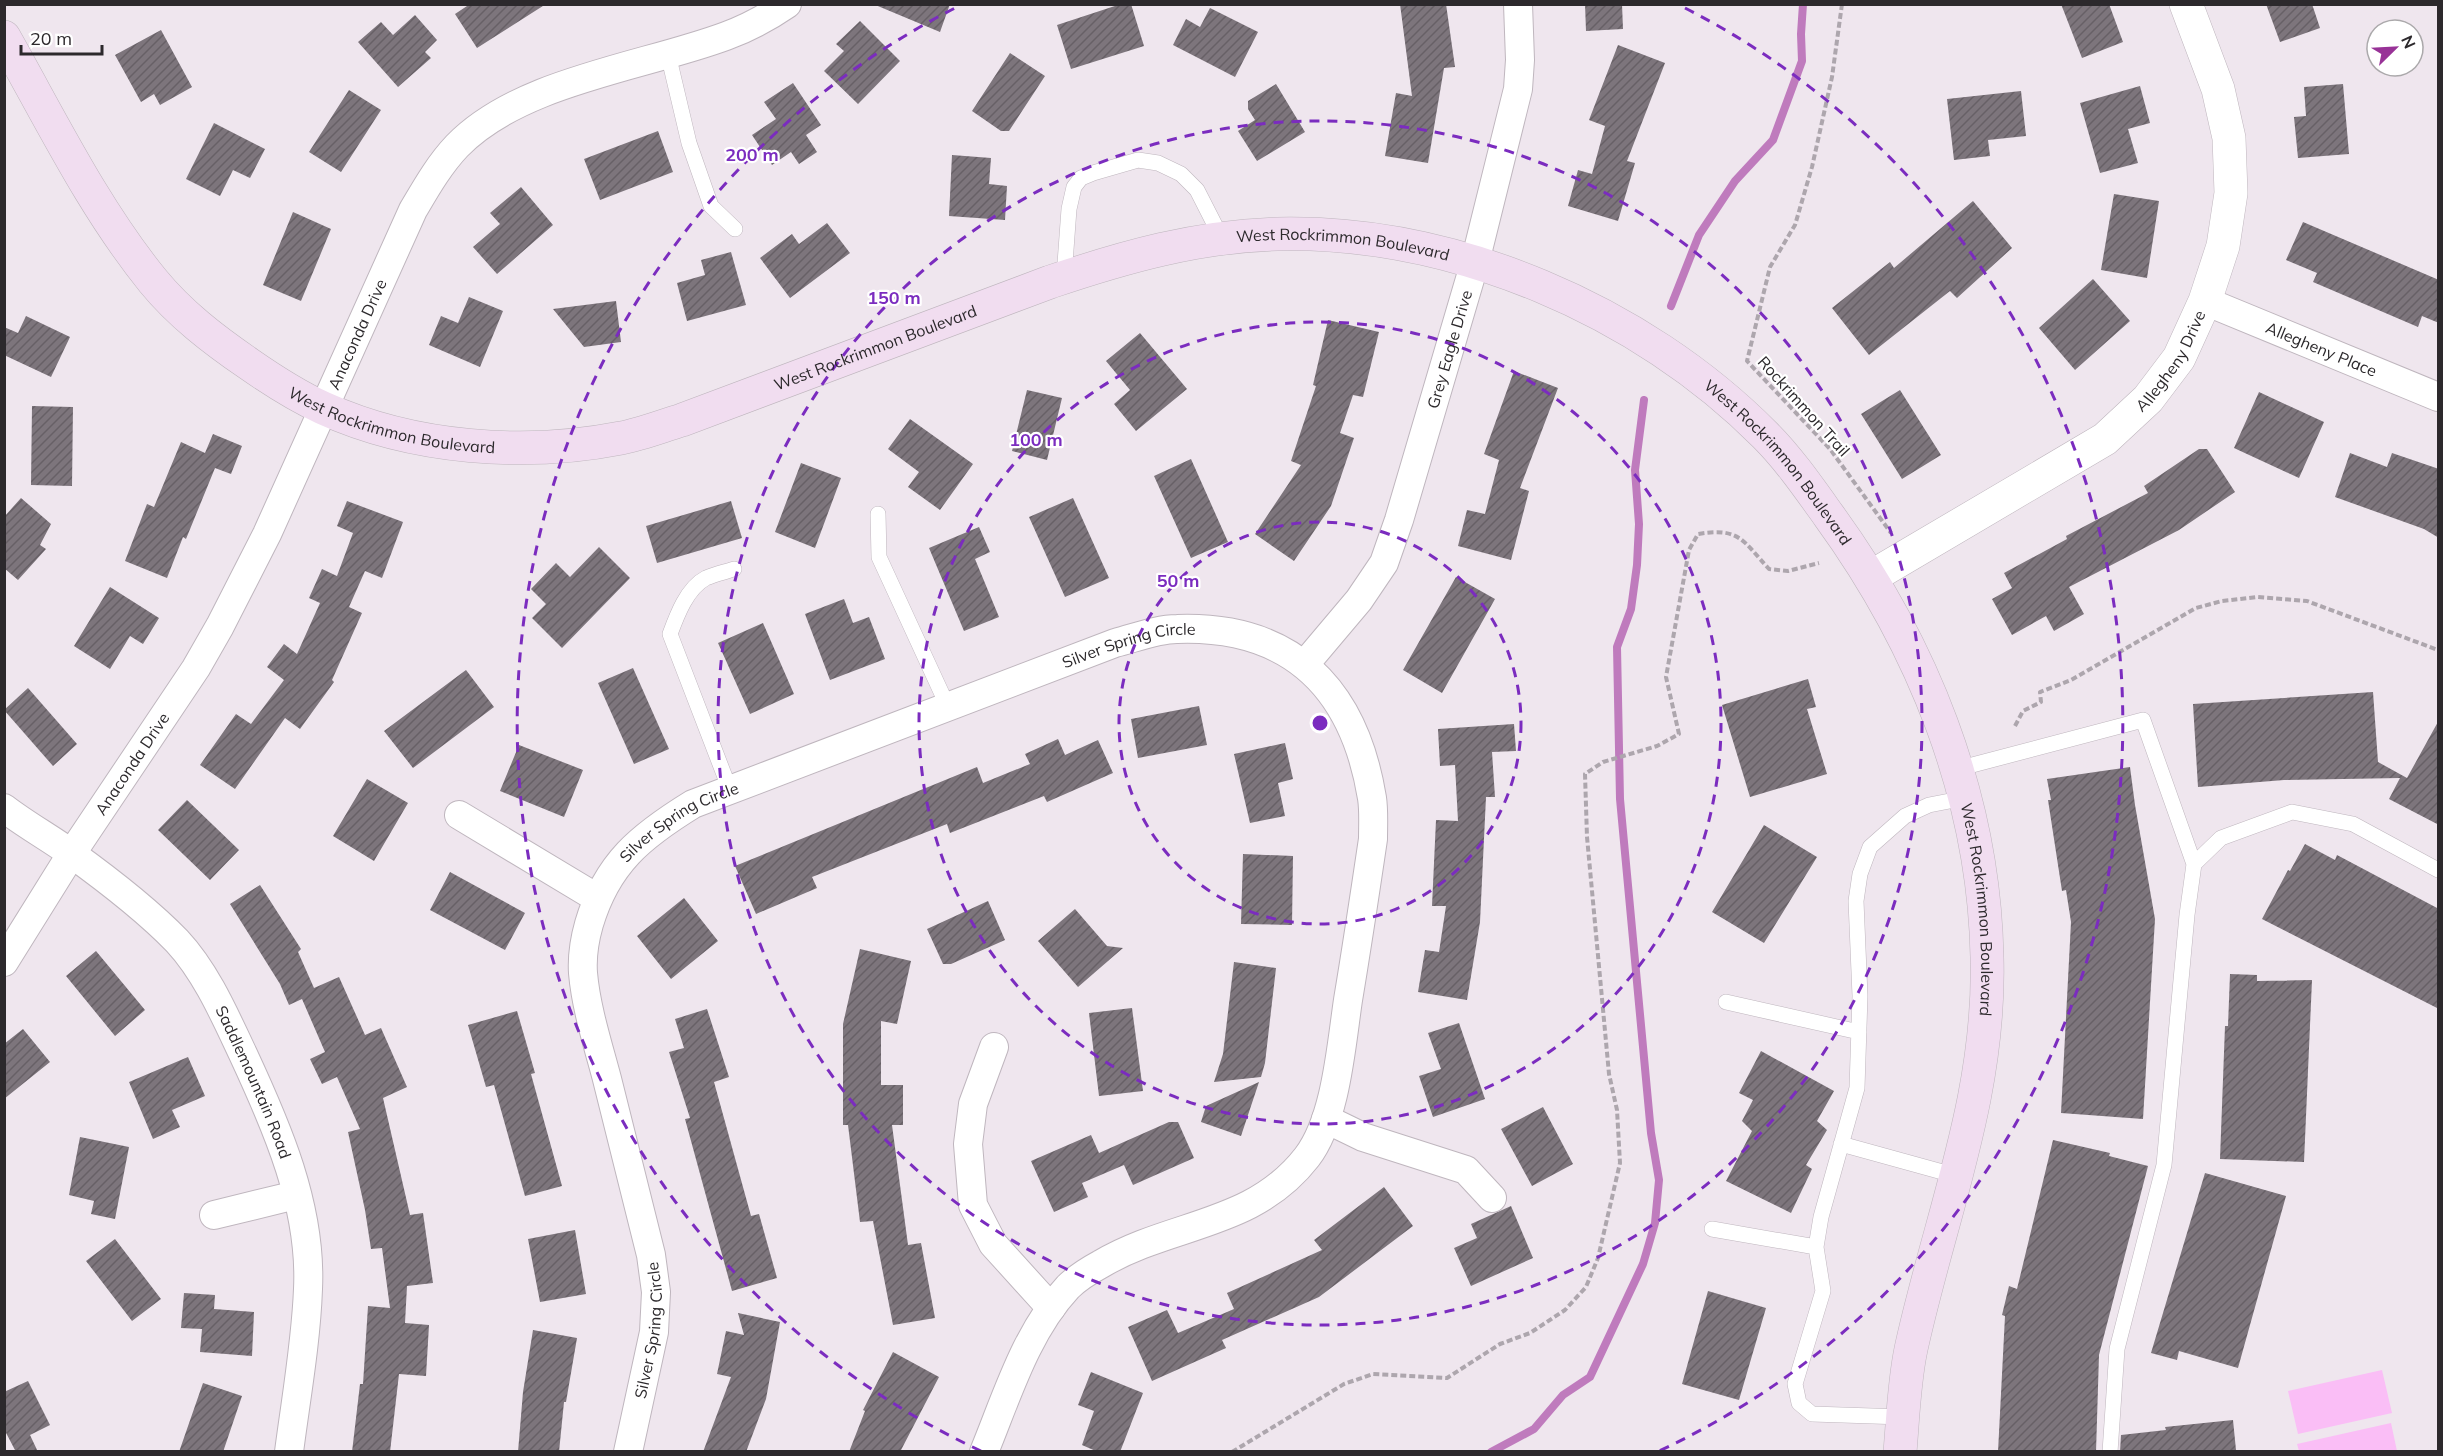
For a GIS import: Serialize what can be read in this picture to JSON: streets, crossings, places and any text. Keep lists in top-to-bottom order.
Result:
{
  "streets": {
    "main road": ["West Rockrimmon Boulevard"],
    "street": [
      "Anaconda Drive",
      "Grey Eagle Drive",
      "Allegheny Place",
      "Allegheny Drive",
      "Silver Spring Circle",
      "Saddlemountain Road"
    ],
    "path": ["Rockrimmon Trail"]
  },
  "crossings": [
    ["West Rockrimmon Boulevard", "Anaconda Drive"],
    ["West Rockrimmon Boulevard", "Grey Eagle Drive"],
    ["West Rockrimmon Boulevard", "Allegheny Drive"],
    ["Anaconda Drive", "Saddlemountain Road"],
    ["Grey Eagle Drive", "Silver Spring Circle"],
    ["Allegheny Place", "Allegheny Drive"]
  ],
  "scale_bar": "20 m",
  "north": "top right",
  "rings": [
    "200 m",
    "150 m",
    "100 m",
    "50 m"
  ]
}
